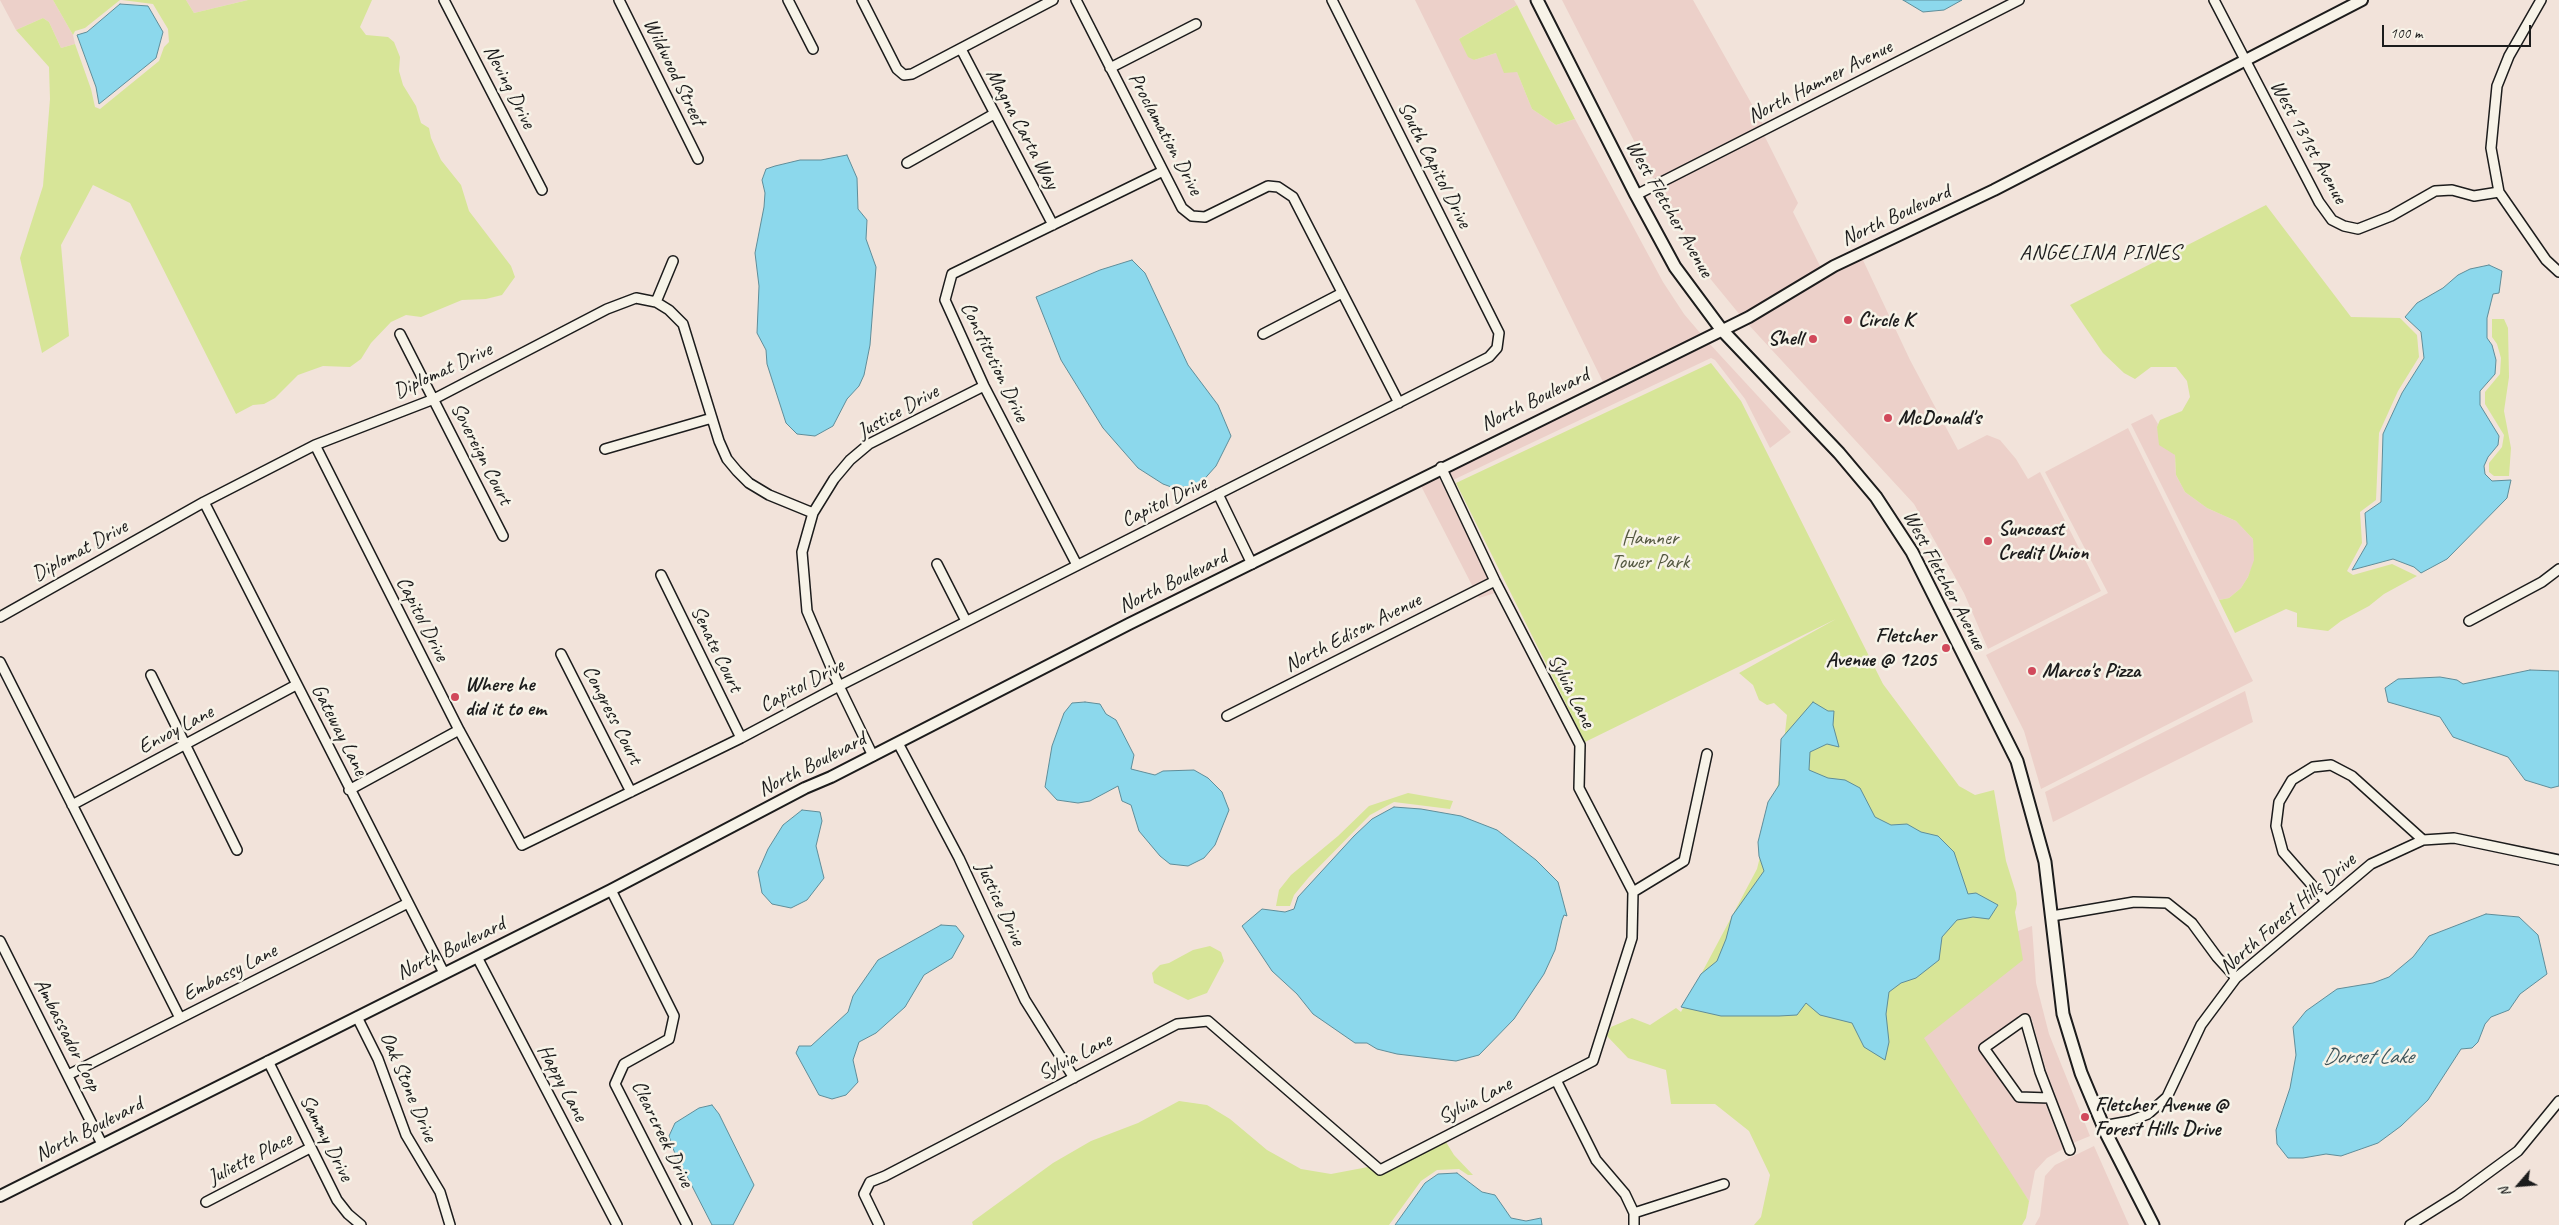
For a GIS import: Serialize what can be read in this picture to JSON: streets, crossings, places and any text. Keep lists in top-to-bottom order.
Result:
{
  "streets": {
    "main road": ["West Fletcher Avenue"],
    "street": [
      "Wildwood Street",
      "North Hamner Avenue",
      "Neving Drive",
      "Magna Carta Way",
      "Proclamation Drive",
      "West 131st Avenue",
      "South Capitol Drive",
      "North Boulevard",
      "Constitution Drive",
      "Diplomat Drive",
      "Justice Drive",
      "Sovereign Court",
      "Capitol Drive",
      "North Edison Avenue",
      "Senate Court",
      "Sylvia Lane",
      "Congress Court",
      "Envoy Lane",
      "Gateway Lane",
      "North Forest Hills Drive",
      "Embassy Lane",
      "Ambassador Loop",
      "Happy Lane",
      "Oak Stone Drive",
      "Clearcreek Drive",
      "Sammy Drive",
      "Juliette Place"
    ]
  },
  "crossings": [
    ["North Hamner Avenue", "West Fletcher Avenue"],
    ["Magna Carta Way", "Constitution Drive"],
    ["Proclamation Drive", "Constitution Drive"],
    ["Proclamation Drive", "Capitol Drive"],
    ["West 131st Avenue", "North Boulevard"],
    ["South Capitol Drive", "Capitol Drive"],
    ["West Fletcher Avenue", "North Boulevard"],
    ["West Fletcher Avenue", "North Forest Hills Drive"],
    ["North Boulevard", "Justice Drive"],
    ["North Boulevard", "Sylvia Lane"],
    ["North Boulevard", "Gateway Lane"],
    ["North Boulevard", "Ambassador Loop"],
    ["North Boulevard", "Happy Lane"],
    ["North Boulevard", "Oak Stone Drive"],
    ["North Boulevard", "Clearcreek Drive"],
    ["North Boulevard", "Sammy Drive"],
    ["Constitution Drive", "Justice Drive"],
    ["Constitution Drive", "Capitol Drive"],
    ["Diplomat Drive", "Sovereign Court"],
    ["Diplomat Drive", "Capitol Drive"],
    ["Diplomat Drive", "Gateway Lane"],
    ["Justice Drive", "Capitol Drive"],
    ["Justice Drive", "Sylvia Lane"],
    ["Capitol Drive", "Senate Court"],
    ["Capitol Drive", "Congress Court"],
    ["North Edison Avenue", "Sylvia Lane"],
    ["Envoy Lane", "Gateway Lane"],
    ["Gateway Lane", "Embassy Lane"],
    ["Embassy Lane", "Ambassador Loop"],
    ["Sammy Drive", "Juliette Place"]
  ],
  "districts": ["ANGELINA PINES"],
  "water": ["Dorset Lake"],
  "parks": ["Hamner Tower Park"],
  "places": [
    "Circle K",
    "Shell",
    "McDonald's",
    "Suncoast Credit Union",
    "Fletcher Avenue @ 1205",
    "Marco's Pizza",
    "Where he did it to em",
    "Fletcher Avenue @ Forest Hills Drive"
  ],
  "scale_bar": "100 m",
  "north": "bottom left"
}
